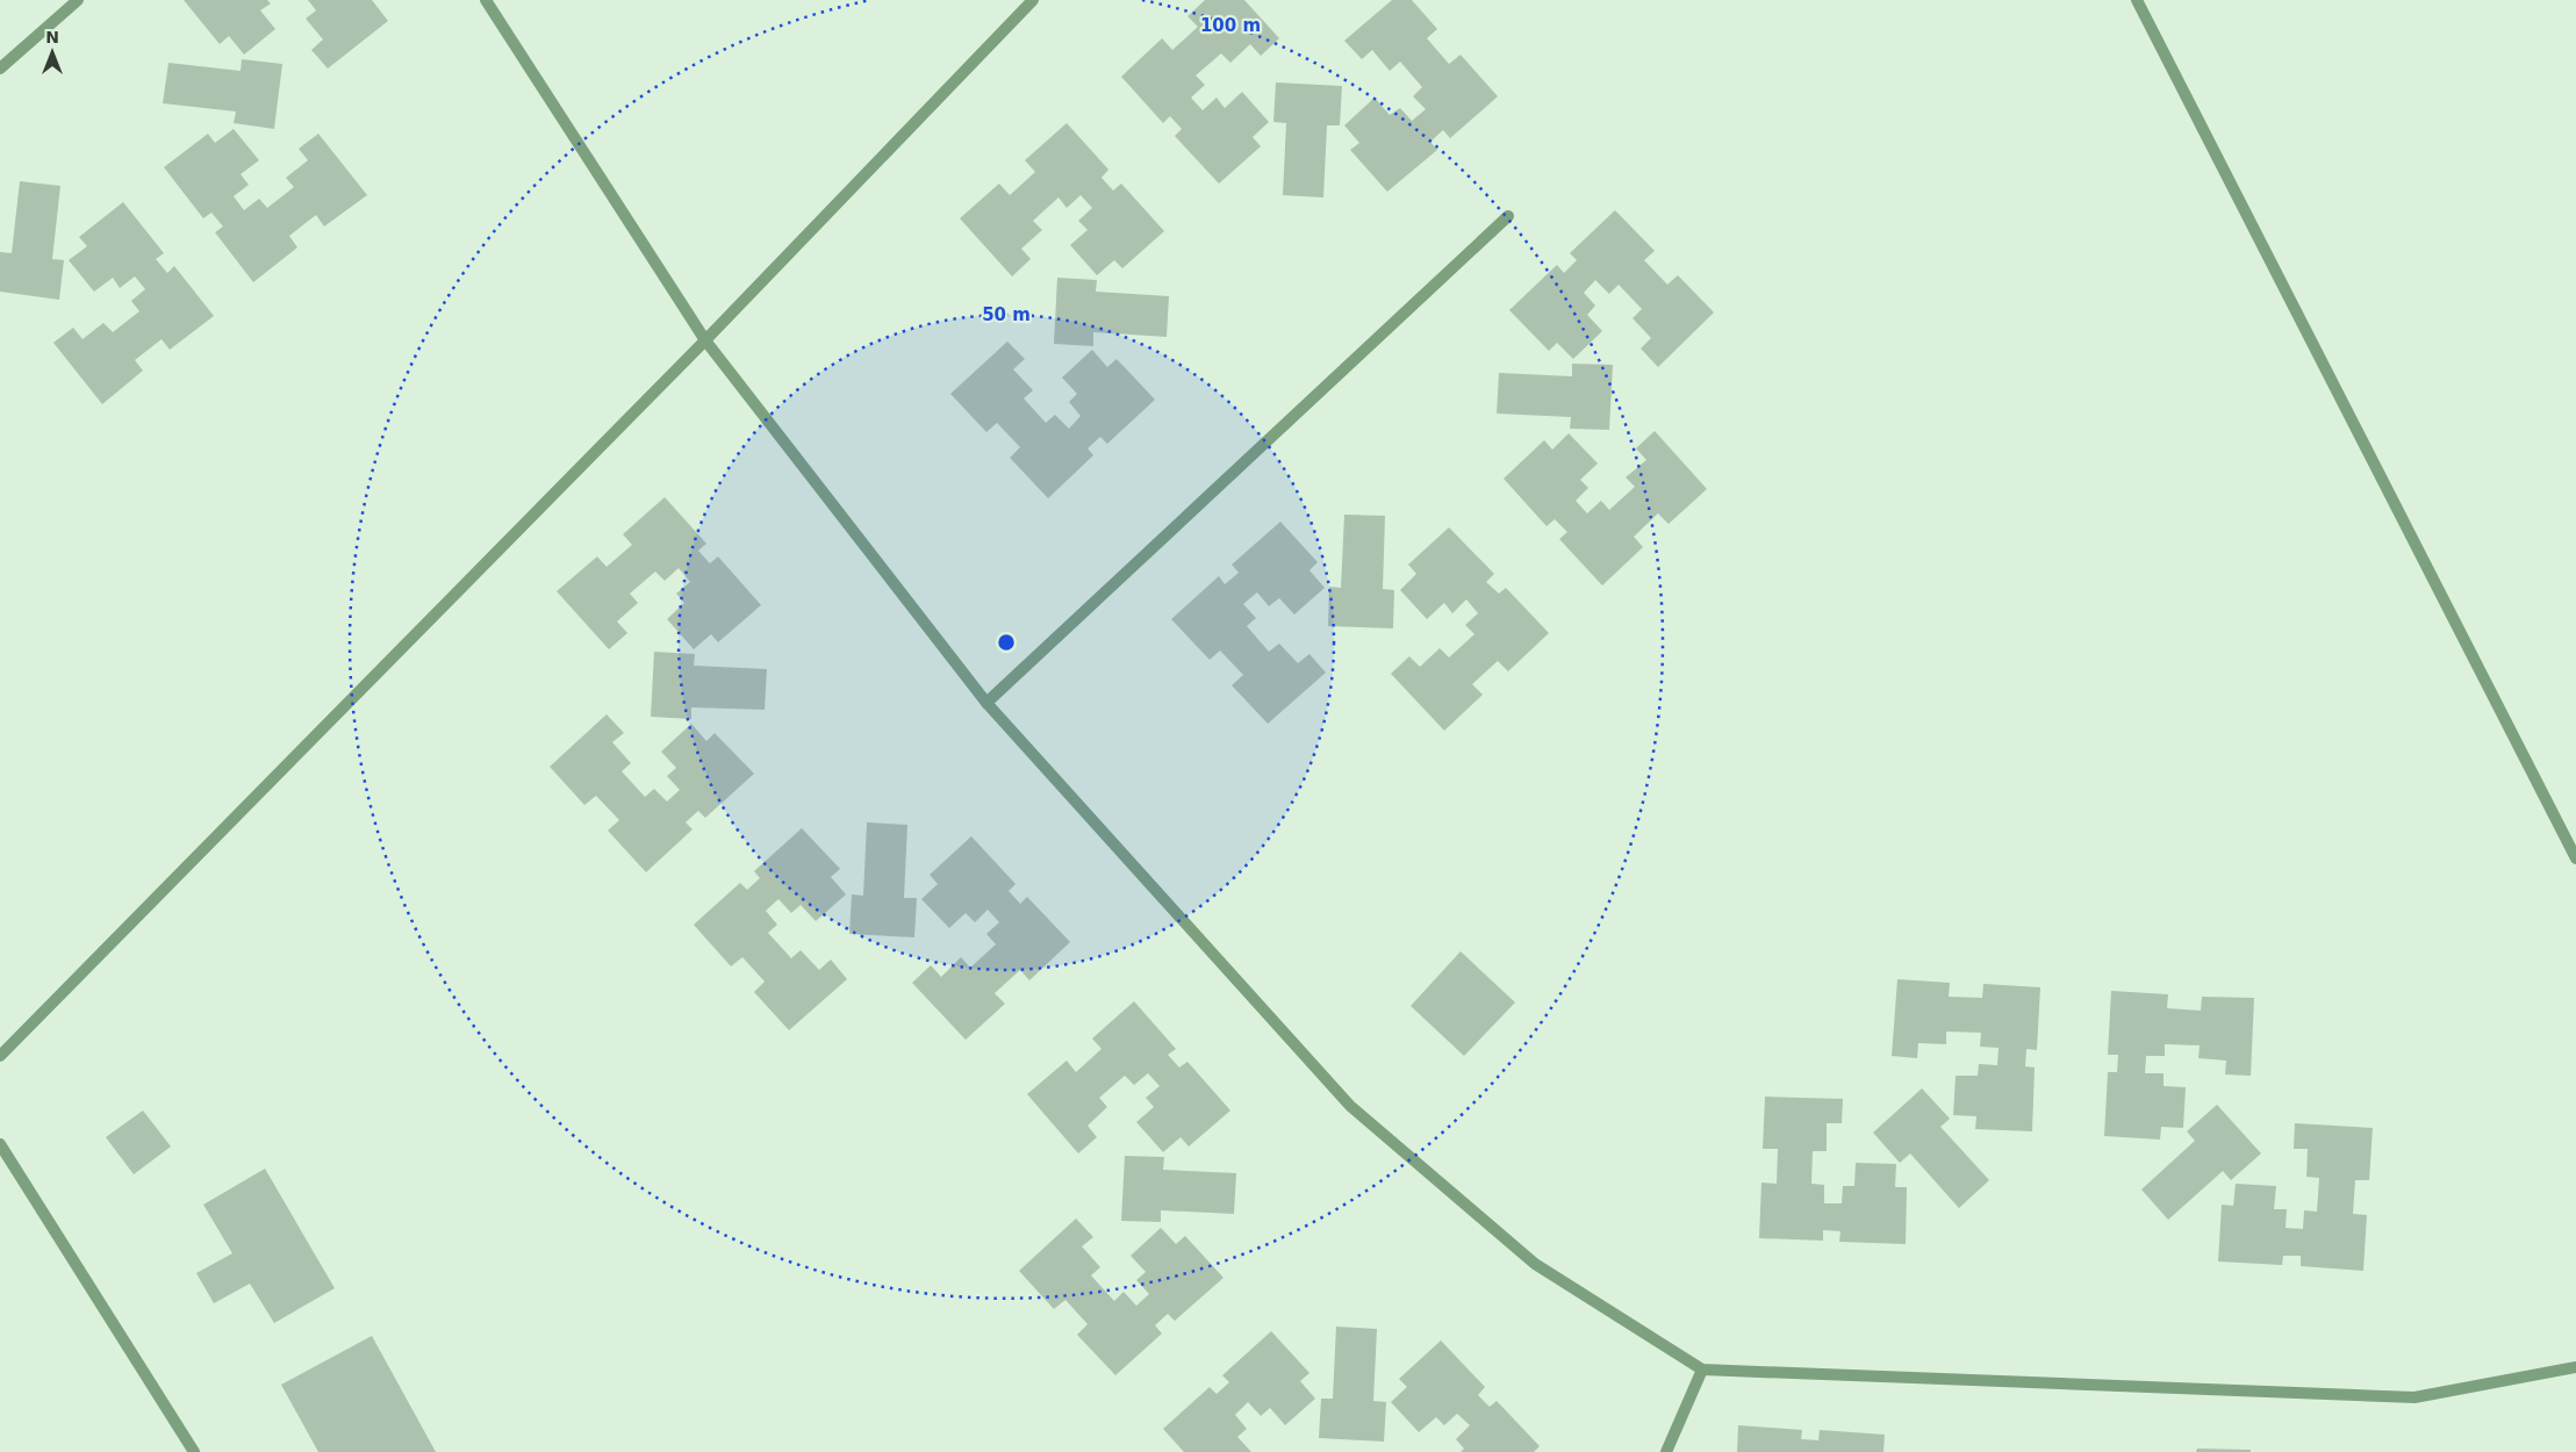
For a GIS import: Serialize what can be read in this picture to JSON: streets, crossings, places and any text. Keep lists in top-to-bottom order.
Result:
{
  "north": "top",
  "rings": ["100 m", "50 m"]
}
